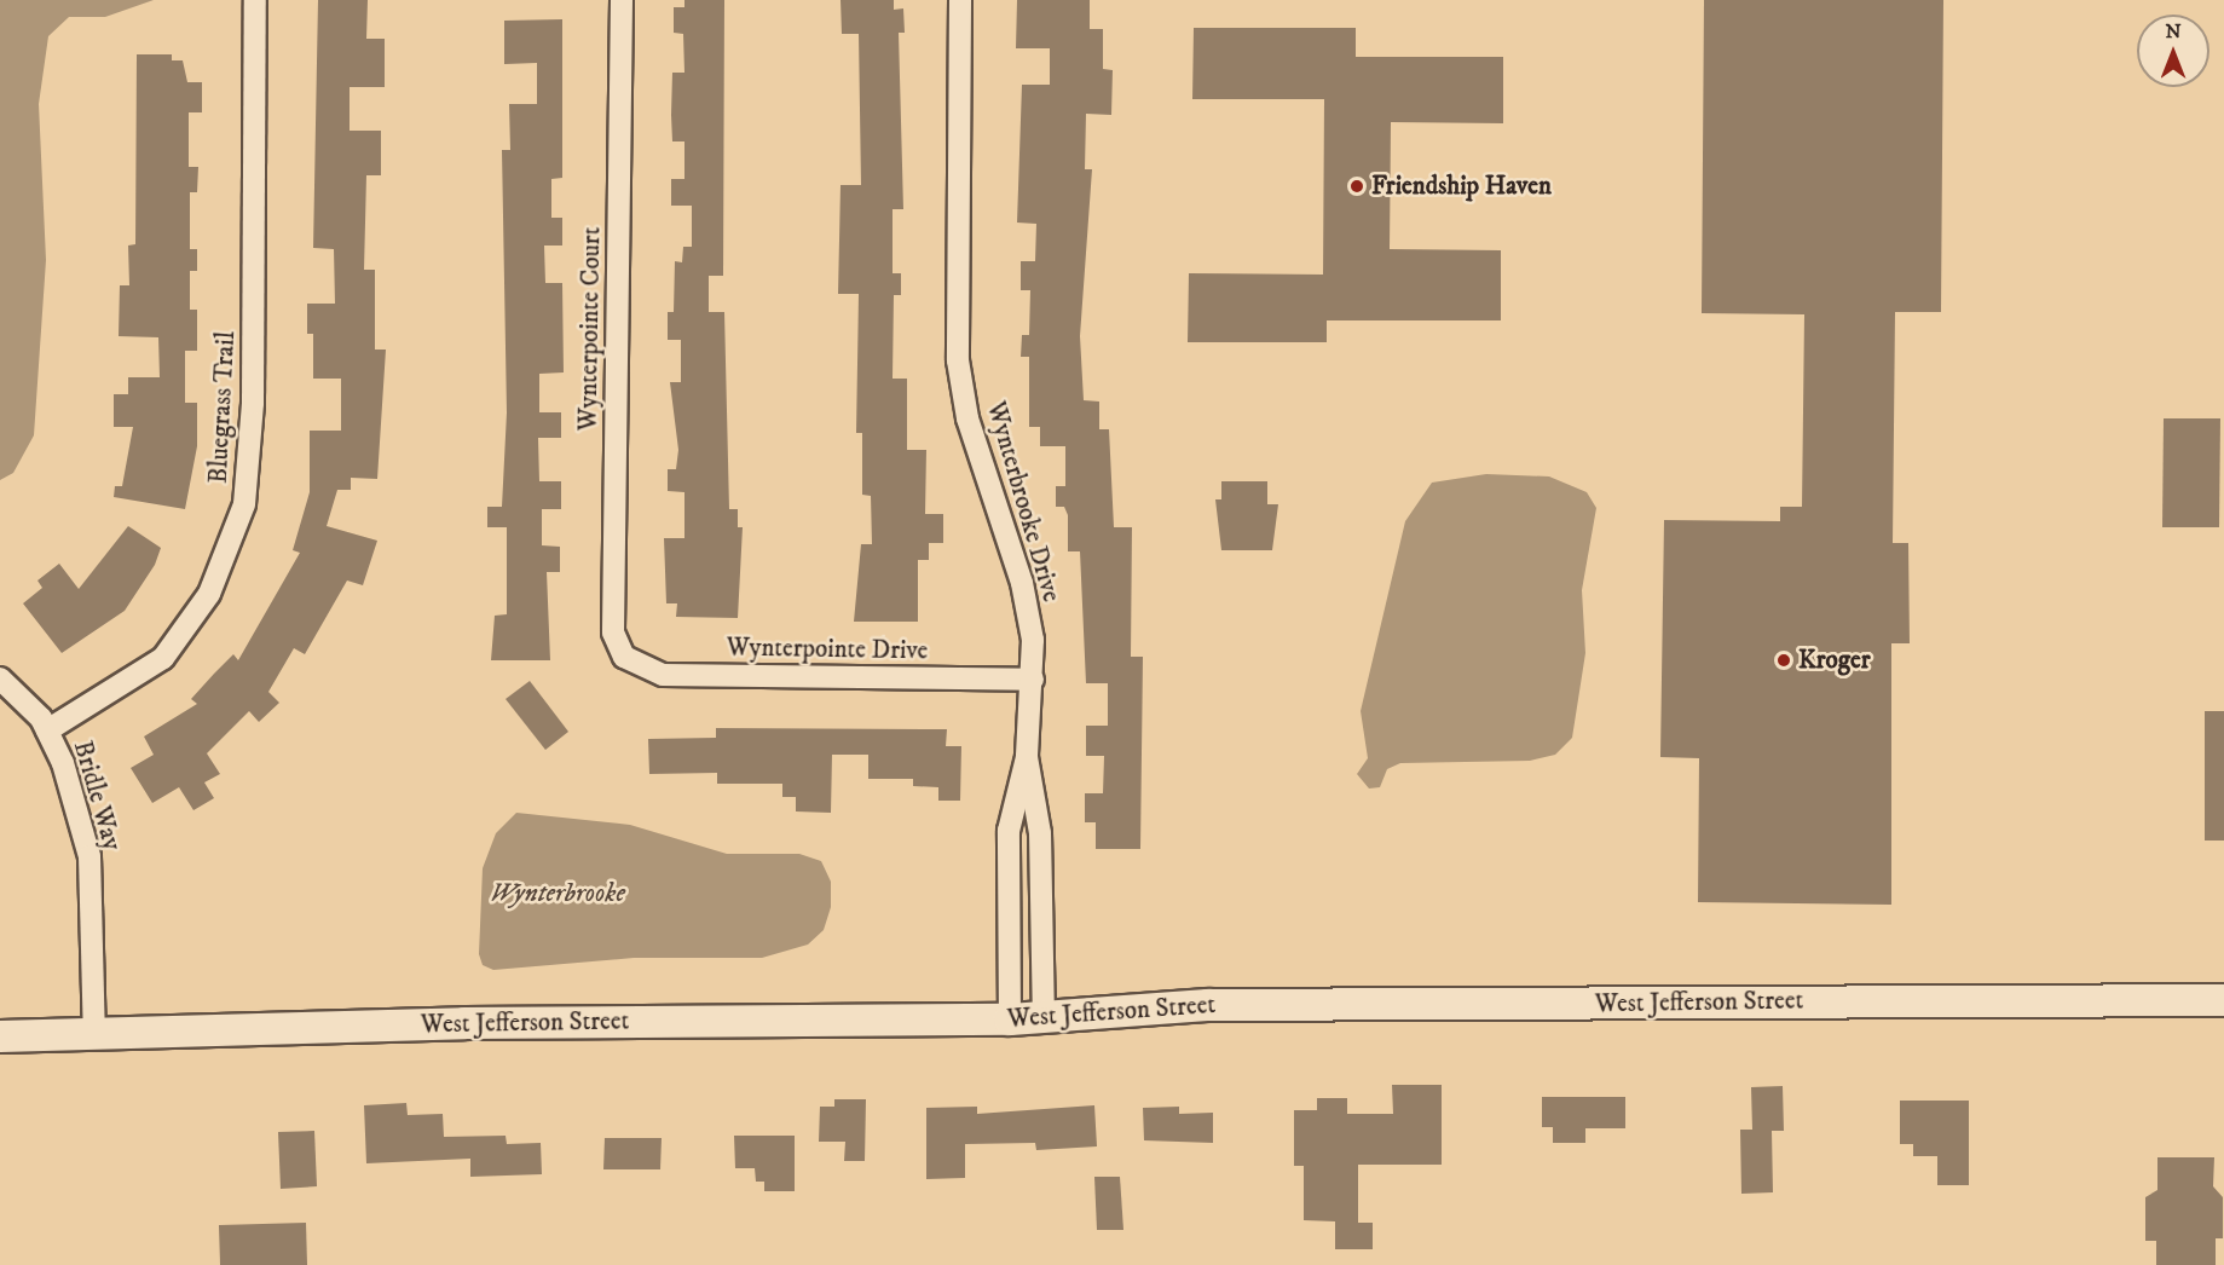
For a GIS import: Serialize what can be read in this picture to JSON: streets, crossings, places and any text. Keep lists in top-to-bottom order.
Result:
{
  "streets": {
    "street": [
      "Wynterpointe Court",
      "Bluegrass Trail",
      "Wynterbrooke Drive",
      "Wynterpointe Drive",
      "Bridle Way",
      "West Jefferson Street"
    ]
  },
  "crossings": [
    ["Wynterpointe Court", "Wynterpointe Drive"],
    ["Bluegrass Trail", "Bridle Way"],
    ["Wynterbrooke Drive", "Wynterpointe Drive"],
    ["Wynterbrooke Drive", "West Jefferson Street"],
    ["Bridle Way", "West Jefferson Street"]
  ],
  "water": ["Wynterbrooke"],
  "places": ["Friendship Haven", "Kroger"],
  "north": "top"
}
